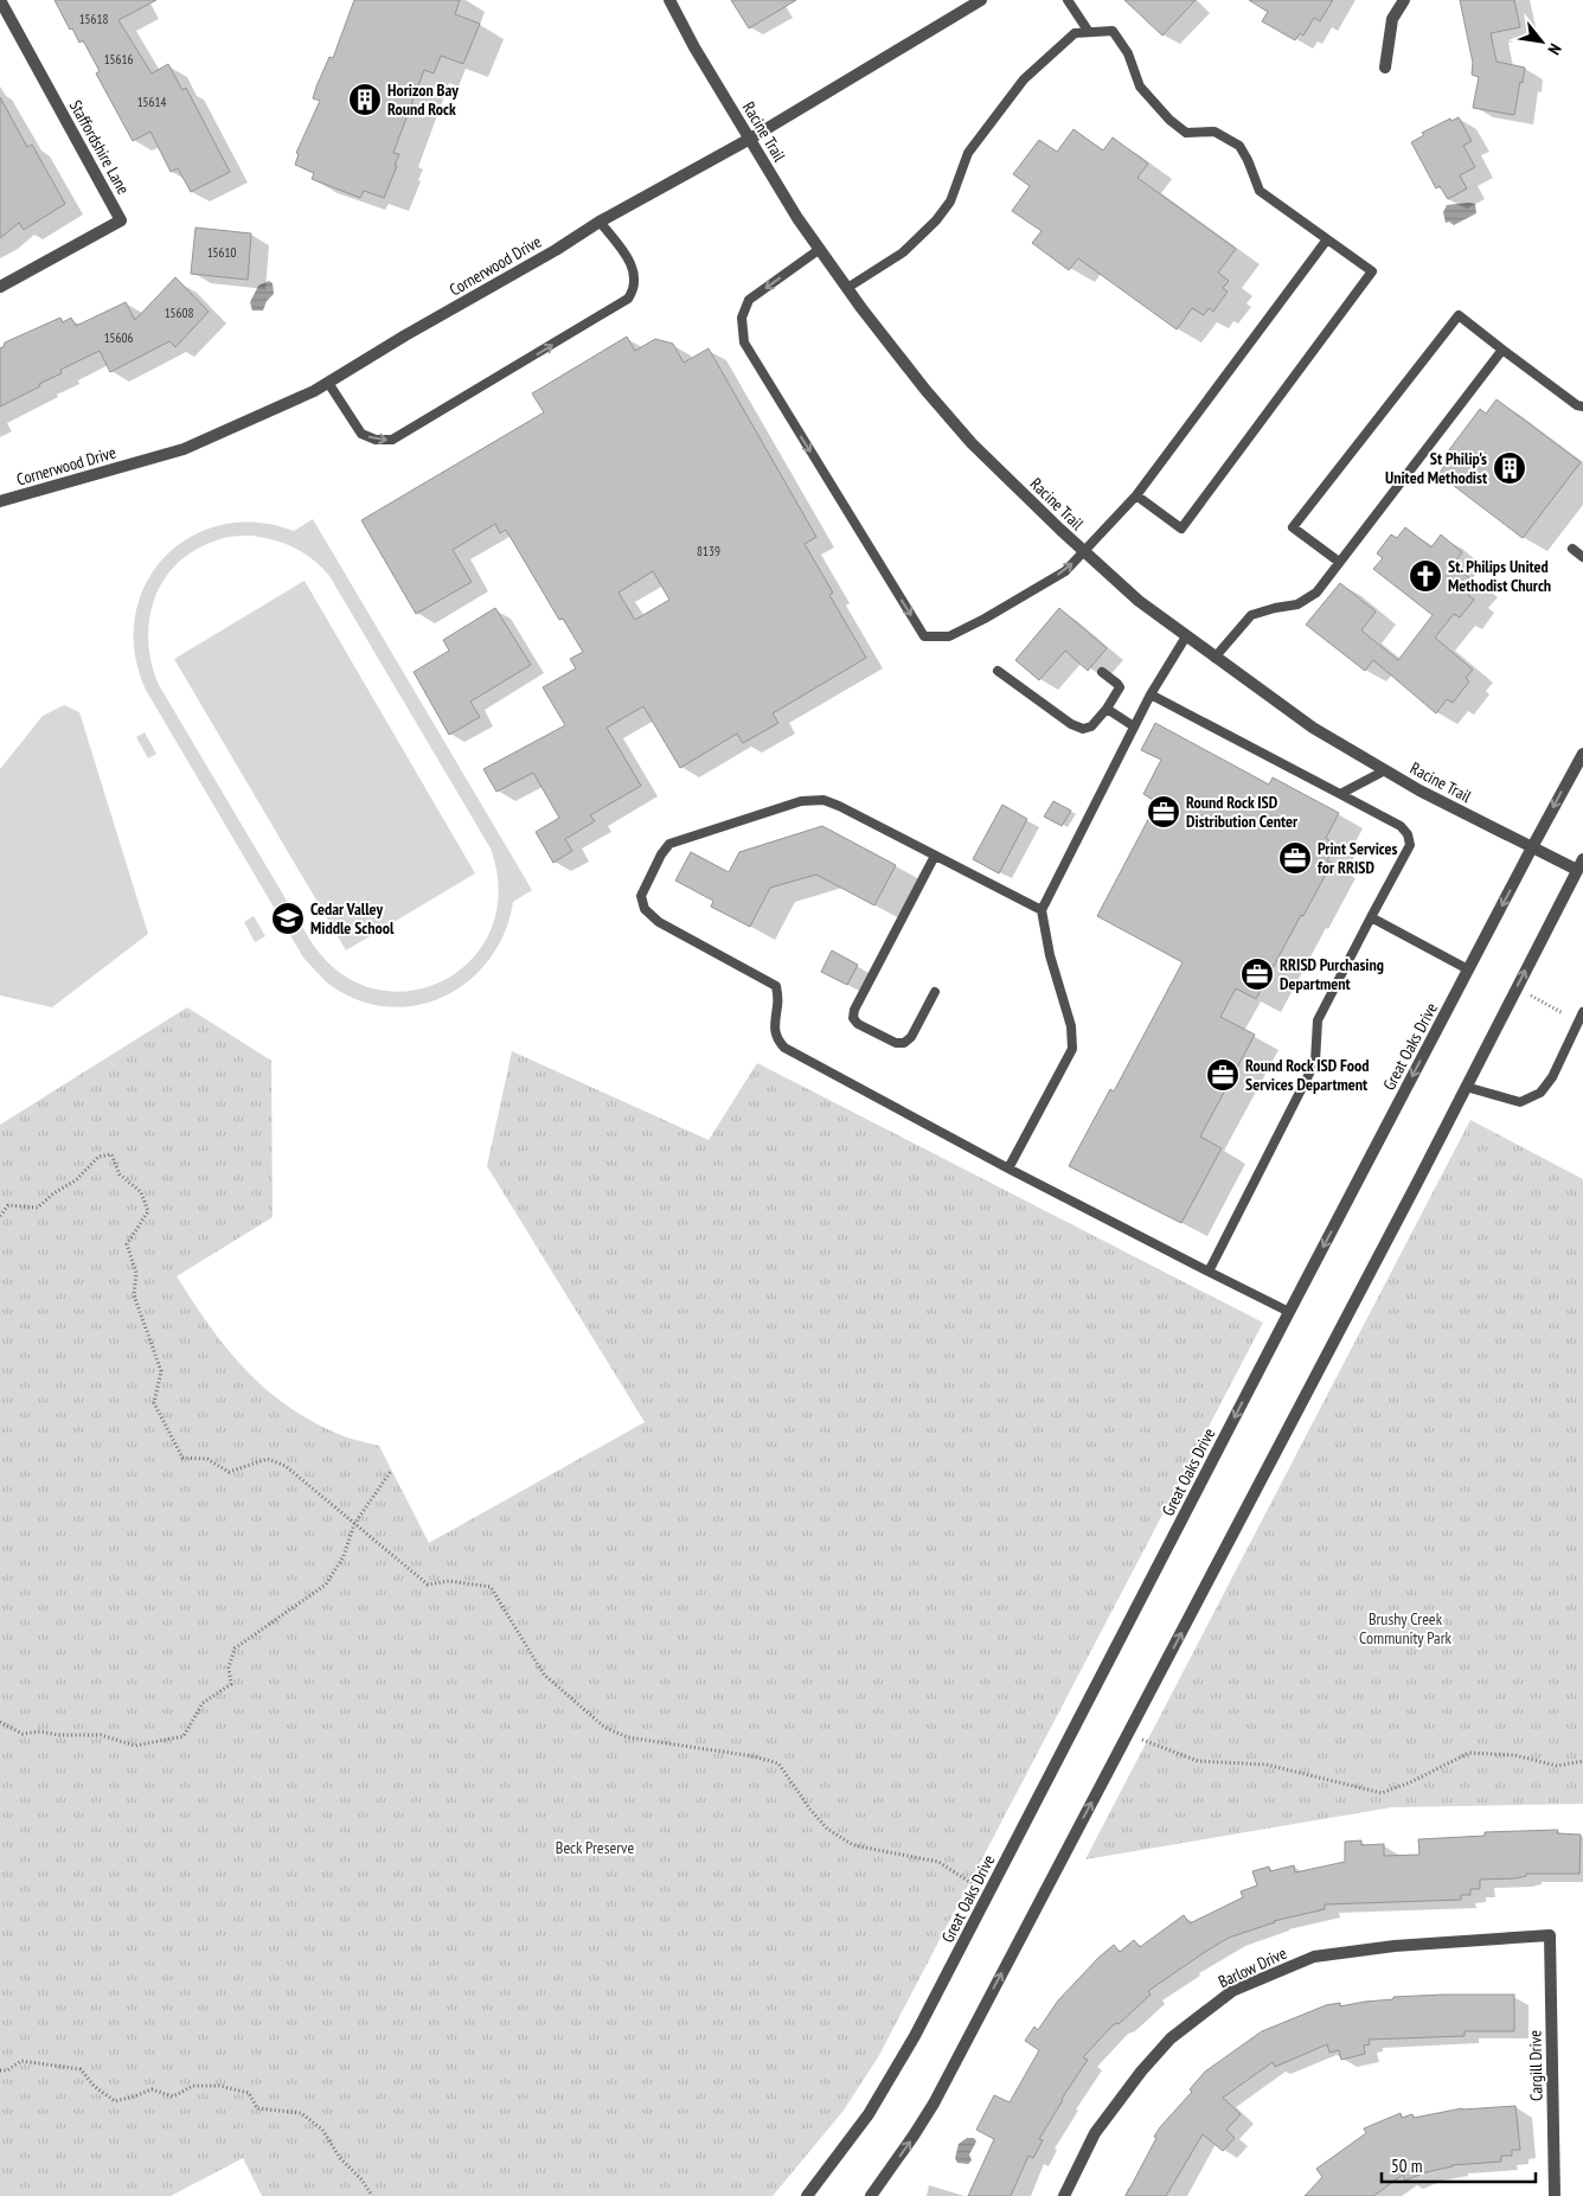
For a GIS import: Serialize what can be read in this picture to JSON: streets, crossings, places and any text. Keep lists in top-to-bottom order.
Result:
{
  "streets": {
    "street": [
      "Racine Trail",
      "Staffordshire Lane",
      "Cornerwood Drive",
      "Great Oaks Drive",
      "Barlow Drive",
      "Cargill Drive"
    ]
  },
  "crossings": [
    ["Racine Trail", "Cornerwood Drive"],
    ["Racine Trail", "Great Oaks Drive"],
    ["Barlow Drive", "Cargill Drive"]
  ],
  "parks": ["Brushy Creek Community Park", "Beck Preserve"],
  "places": {
    "building": ["Horizon Bay Round Rock", "St Philip's United Methodist"],
    "church": ["St. Philips United Methodist Church"],
    "office": [
      "Round Rock ISD Distribution Center",
      "Print Services for RRISD",
      "RRISD Purchasing Department",
      "Round Rock ISD Food Services Department"
    ],
    "school or university": ["Cedar Valley Middle School"]
  },
  "house_numbers": [
    "15618",
    "15616",
    "15614",
    "15610",
    "15608",
    "15606",
    "8139"
  ],
  "scale_bar": "50 m",
  "north": "bottom right"
}
